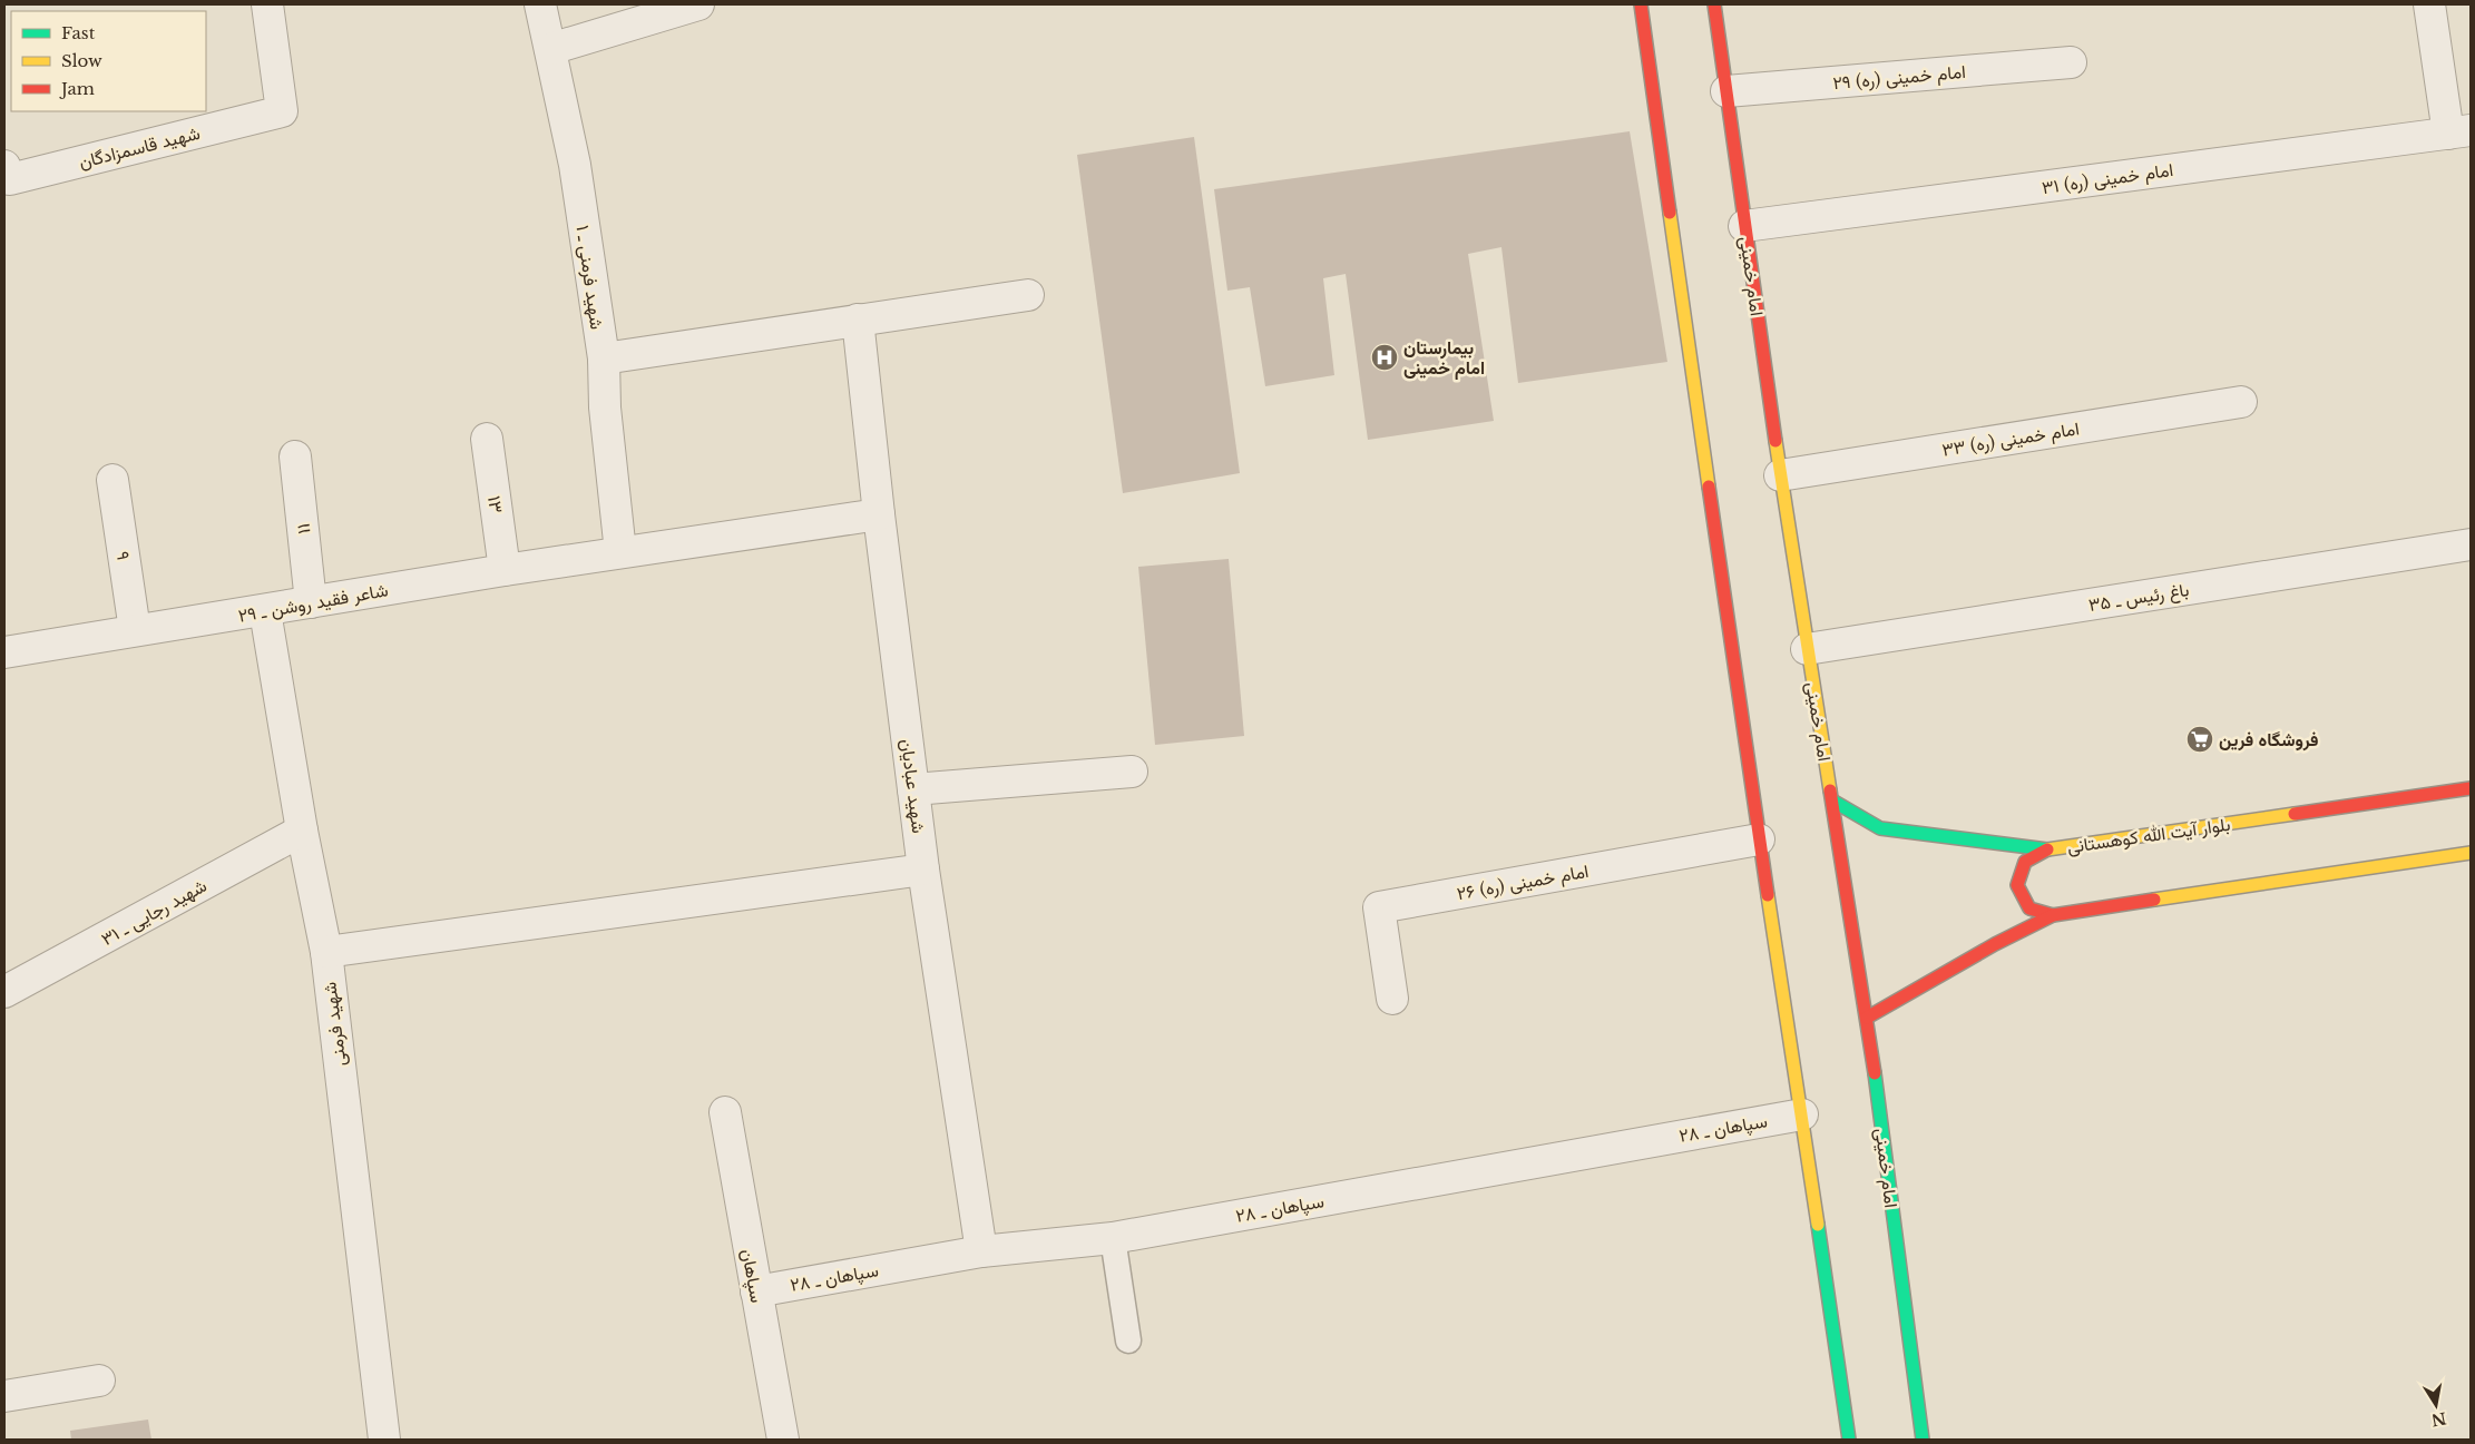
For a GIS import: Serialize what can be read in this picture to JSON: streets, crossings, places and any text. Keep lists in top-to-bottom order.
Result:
{
  "streets": {
    "main road": ["امام خمینی", "بلوار آیت الله کوهستانی"],
    "street": [
      "امام خمینی (ره) ۲۹",
      "شهید قاسمزادگان",
      "امام خمینی (ره) ۳۱",
      "شهید فرمنی ـ ۱",
      "امام خمینی (ره) ۳۳",
      "۱۳",
      "۱۱",
      "۹",
      "باغ رئیس ـ ۳۵",
      "شاعر فقید روشن ـ ۲۹",
      "شهید عبادیان",
      "امام خمینی (ره) ۲۶",
      "شهید رجایی ـ ۳۱",
      "شهید فرمنی",
      "سپاهان ـ ۲۸",
      "سپاهان"
    ]
  },
  "crossings": [
    ["امام خمینی (ره) ۲۹", "امام خمینی"],
    ["امام خمینی (ره) ۳۱", "امام خمینی"],
    ["امام خمینی", "امام خمینی (ره) ۳۳"],
    ["امام خمینی", "باغ رئیس ـ ۳۵"],
    ["امام خمینی", "بلوار آیت الله کوهستانی"],
    ["شهید فرمنی ـ ۱", "شاعر فقید روشن ـ ۲۹"],
    ["۱۳", "شاعر فقید روشن ـ ۲۹"],
    ["۱۱", "شاعر فقید روشن ـ ۲۹"],
    ["۹", "شاعر فقید روشن ـ ۲۹"],
    ["شاعر فقید روشن ـ ۲۹", "شهید عبادیان"],
    ["شاعر فقید روشن ـ ۲۹", "شهید فرمنی"],
    ["شهید عبادیان", "سپاهان ـ ۲۸"],
    ["شهید رجایی ـ ۳۱", "شهید فرمنی"],
    ["سپاهان ـ ۲۸", "سپاهان"]
  ],
  "places": {
    "hospital": ["بیمارستان امام خمینی"],
    "supermarket": ["فروشگاه فرین"]
  },
  "legend": ["Fast", "Slow", "Jam"],
  "north": "bottom"
}
